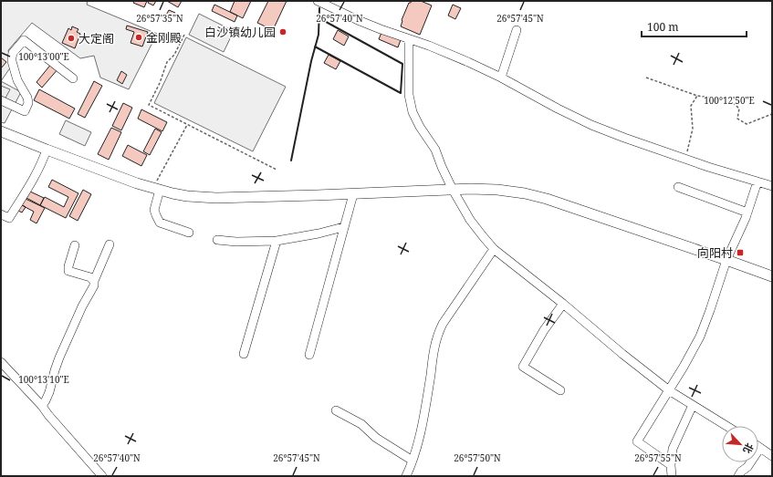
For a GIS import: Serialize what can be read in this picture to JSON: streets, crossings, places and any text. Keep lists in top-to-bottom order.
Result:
{
  "places": {
    "other": ["白沙镇幼儿园", "金刚殿", "大定阁"],
    "transit": ["向阳村"]
  },
  "scale_bar": "100 m",
  "north": "bottom right",
  "coordinates": [
    "26°57'45\"N",
    "26°57'35\"N",
    "26°57'40\"N",
    "100°13'00\"E",
    "100°12'50\"E",
    "100°13'10\"E",
    "26°57'50\"N",
    "26°57'55\"N"
  ]
}
